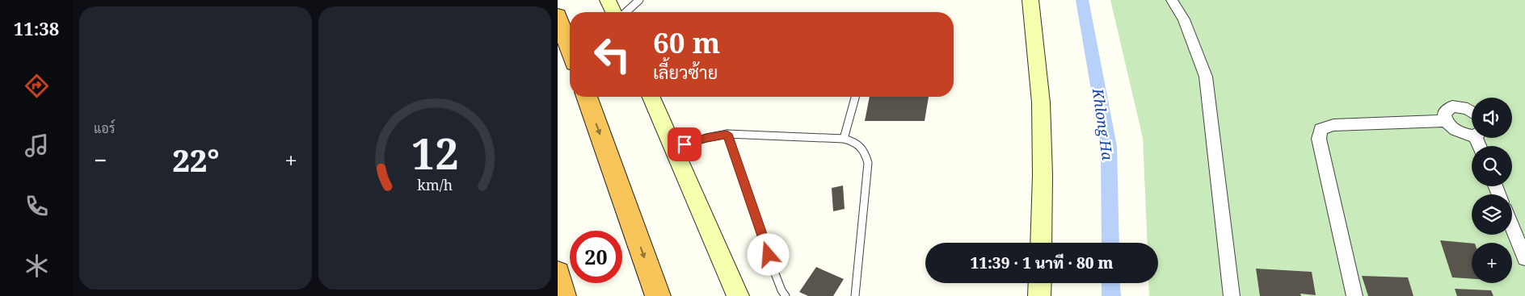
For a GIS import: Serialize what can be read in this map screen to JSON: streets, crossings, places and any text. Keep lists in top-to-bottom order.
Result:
{
  "water": ["Khlong Ha"],
  "page": {
    "tabs": "11:38",
    "tile": "แอร์",
    "turn": ["60 m", "เลี้ยวซ้าย"],
    "map_buttons": "+",
    "heat": ["−", "22°", "+"],
    "limit": "20",
    "trip": "11:39 · 1 นาที · 80 m",
    "gauge": ["12", "km/h"]
  }
}
